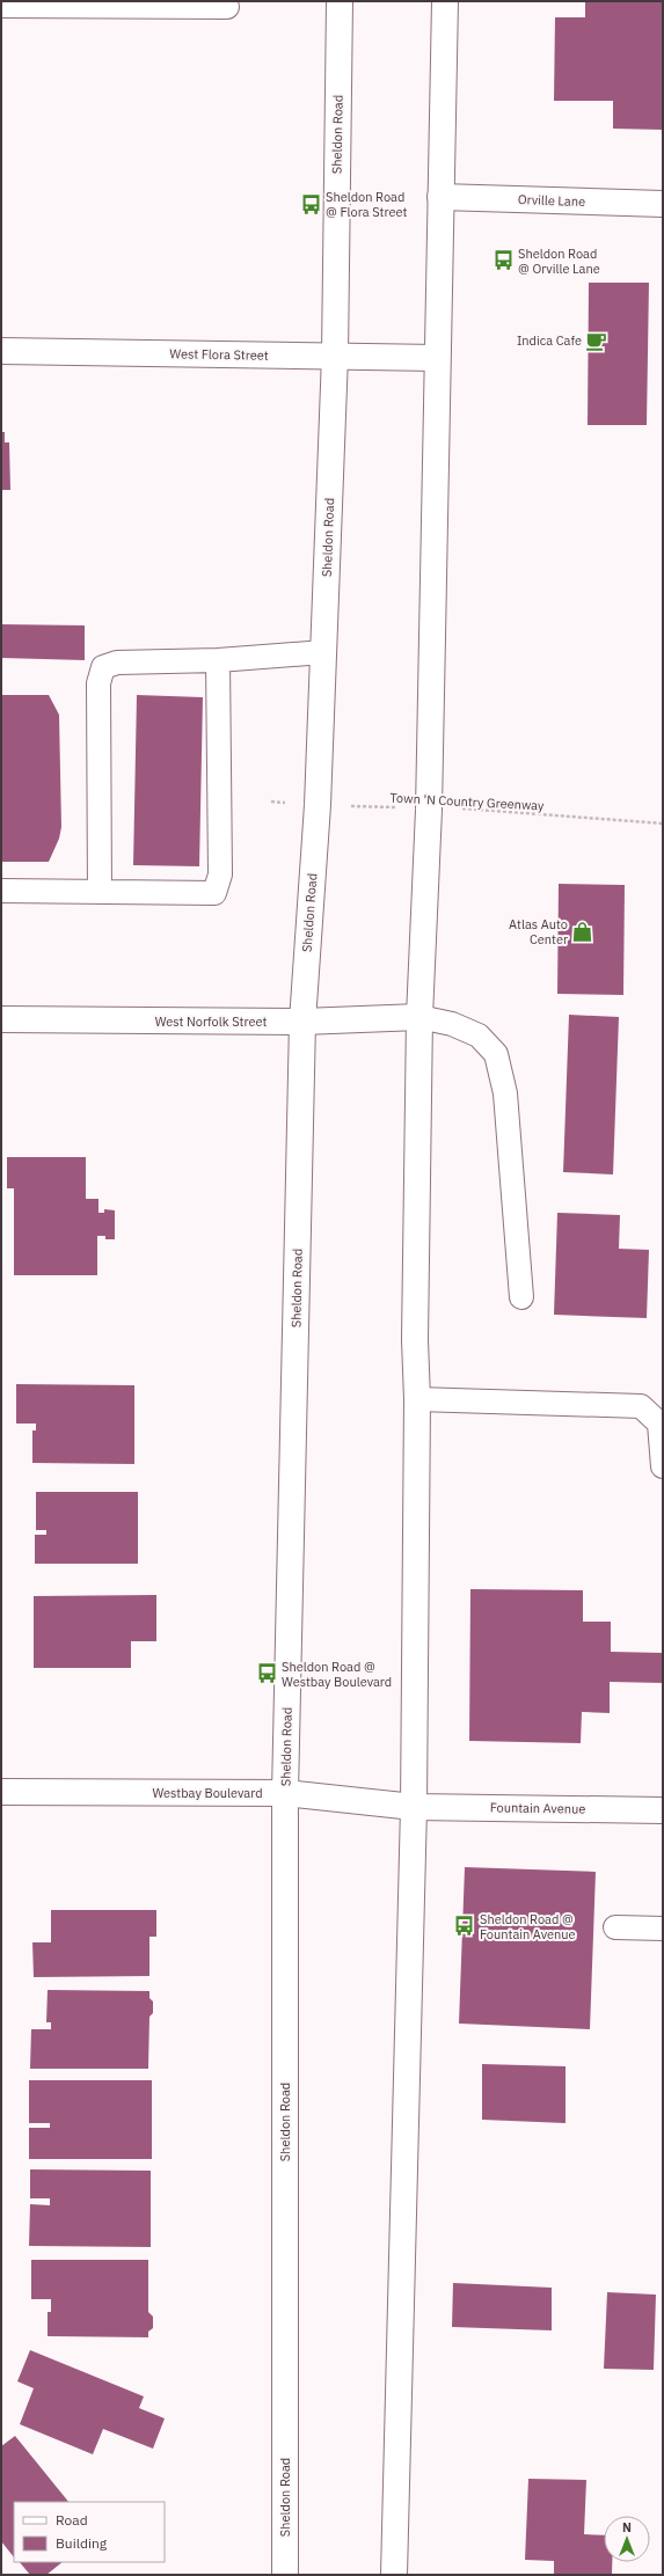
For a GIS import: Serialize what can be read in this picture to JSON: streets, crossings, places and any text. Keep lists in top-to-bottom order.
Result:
{
  "streets": {
    "main road": [
      "Sheldon Road",
      "Orville Lane",
      "West Flora Street",
      "West Norfolk Street",
      "Westbay Boulevard",
      "Fountain Avenue"
    ],
    "path": ["Town 'N Country Greenway"]
  },
  "crossings": [
    ["Sheldon Road", "West Flora Street"],
    ["Sheldon Road", "Town 'N Country Greenway"],
    ["Sheldon Road", "West Norfolk Street"],
    ["Sheldon Road", "Westbay Boulevard"],
    ["Westbay Boulevard", "Fountain Avenue"]
  ],
  "places": {
    "bus stop": [
      "Sheldon Road @ Flora Street",
      "Sheldon Road @ Orville Lane",
      "Sheldon Road @ Westbay Boulevard",
      "Sheldon Road @ Fountain Avenue"
    ],
    "cafe": ["Indica Cafe"],
    "shop": ["Atlas Auto Center"]
  },
  "legend": ["Road", "Building"],
  "north": "top"
}
